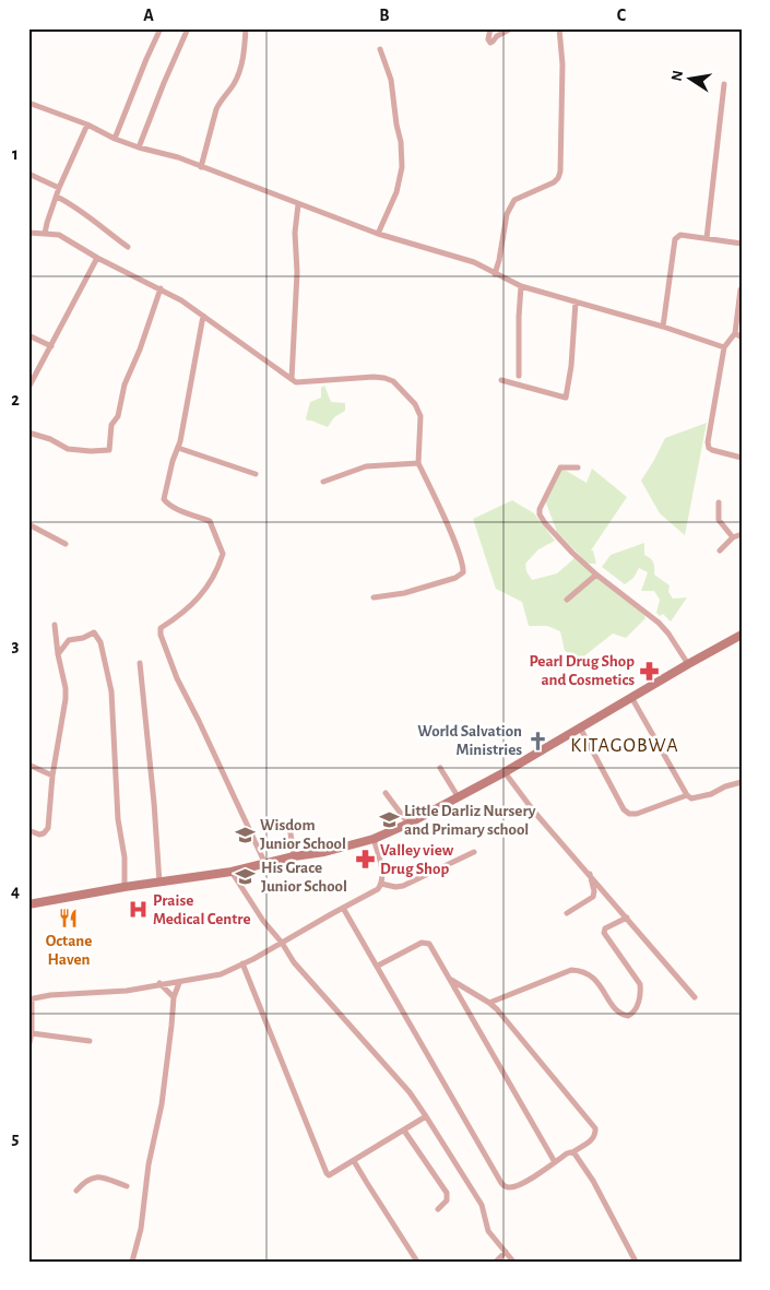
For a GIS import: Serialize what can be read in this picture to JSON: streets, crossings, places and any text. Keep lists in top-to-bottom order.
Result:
{
  "districts": ["KITAGOBWA"],
  "places": {
    "pharmacy": ["Pearl Drug Shop and Cosmetics", "Valley view Drug Shop"],
    "church": ["World Salvation Ministries"],
    "school or university": ["Little Darliz Nursery and Primary school", "Wisdom Junior School", "His Grace Junior School"],
    "hospital": ["Praise Medical Centre"],
    "restaurant": ["Octane Haven"]
  },
  "north": "left",
  "grid": {
    "columns": ["A", "B", "C"],
    "rows": [
      "1",
      "2",
      "3",
      "4",
      "5"
    ]
  }
}
